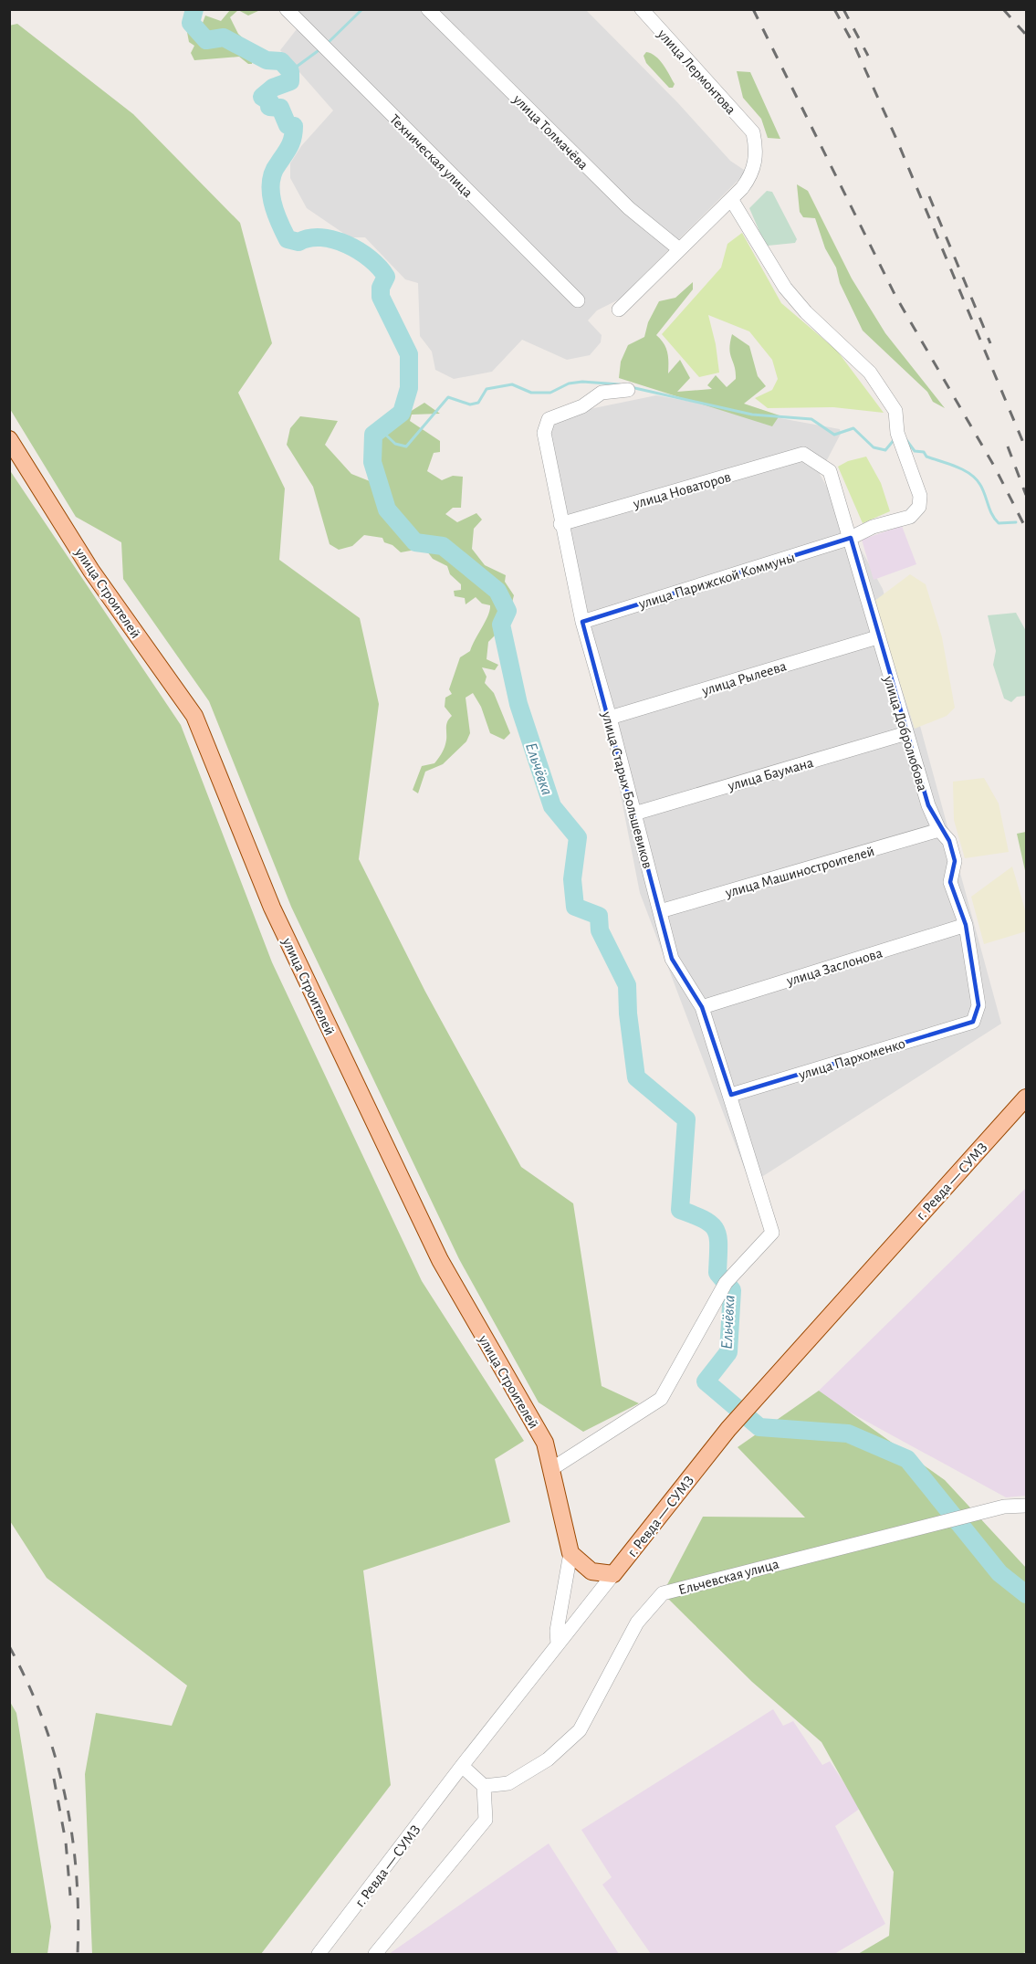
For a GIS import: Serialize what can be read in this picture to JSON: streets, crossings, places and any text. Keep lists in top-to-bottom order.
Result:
{
  "streets": {
    "main road": ["улица Строителей", "г. Ревда — СУМЗ"],
    "street": [
      "улица Лермонтова",
      "улица Толмачёва",
      "Техническая улица",
      "улица Новаторов",
      "улица Парижской Коммуны",
      "улица Рылеева",
      "улица Добролюбова",
      "улица Баумана",
      "улица Старых Большевиков",
      "улица Машиностроителей",
      "улица Заслонова",
      "улица Пархоменко",
      "Ельчевская улица"
    ]
  },
  "crossings": [
    ["улица Лермонтова", "улица Парижской Коммуны"],
    ["улица Новаторов", "улица Добролюбова"],
    ["улица Новаторов", "улица Старых Большевиков"],
    ["улица Парижской Коммуны", "улица Добролюбова"],
    ["улица Парижской Коммуны", "улица Старых Большевиков"],
    ["улица Строителей", "улица Старых Большевиков"],
    ["улица Строителей", "г. Ревда — СУМЗ"],
    ["улица Рылеева", "улица Добролюбова"],
    ["улица Рылеева", "улица Старых Большевиков"],
    ["улица Добролюбова", "улица Баумана"],
    ["улица Добролюбова", "улица Машиностроителей"],
    ["улица Добролюбова", "улица Заслонова"],
    ["улица Добролюбова", "улица Пархоменко"],
    ["улица Баумана", "улица Старых Большевиков"],
    ["улица Старых Большевиков", "улица Машиностроителей"],
    ["улица Старых Большевиков", "улица Заслонова"],
    ["улица Старых Большевиков", "улица Пархоменко"]
  ],
  "water": ["Ельчёвка"]
}
